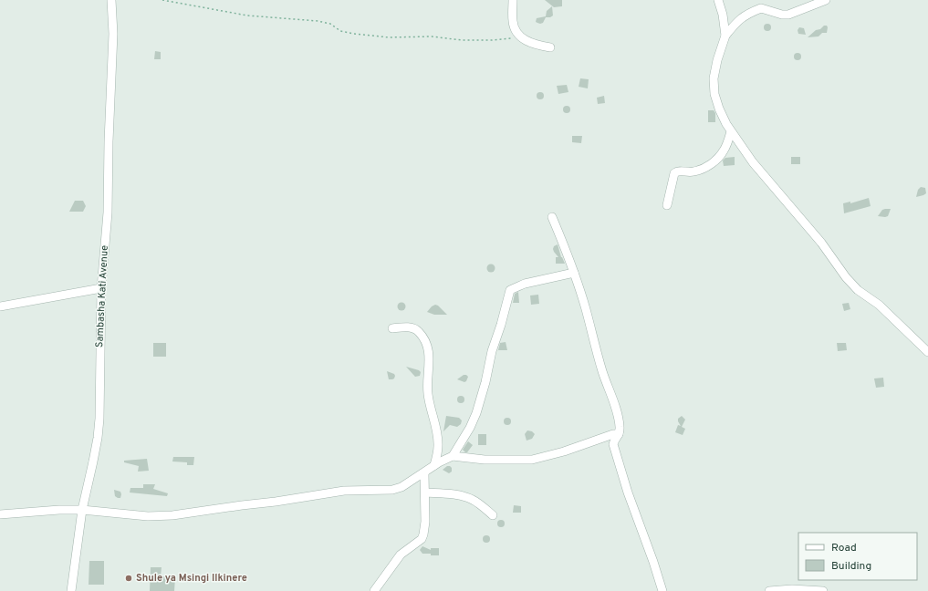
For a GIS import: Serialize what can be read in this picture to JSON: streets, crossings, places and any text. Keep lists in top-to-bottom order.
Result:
{
  "streets": {
    "street": ["Sambasha Kati Avenue"]
  },
  "places": ["Shule ya Msingi Ilkinere"],
  "legend": ["Road", "Building"]
}
